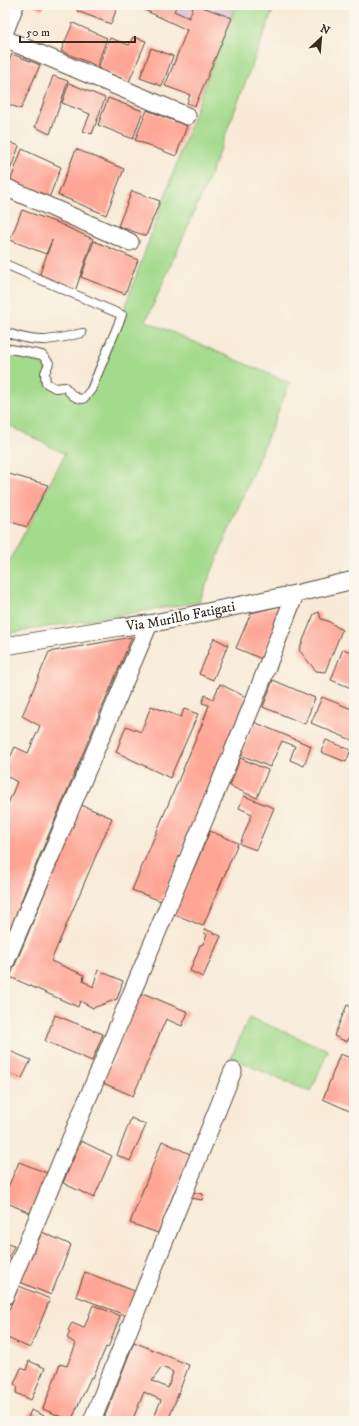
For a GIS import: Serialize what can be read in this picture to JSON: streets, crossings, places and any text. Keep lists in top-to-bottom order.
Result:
{
  "streets": {
    "street": ["Via Murillo Fatigati"]
  },
  "scale_bar": "50 m",
  "north": "top right"
}
